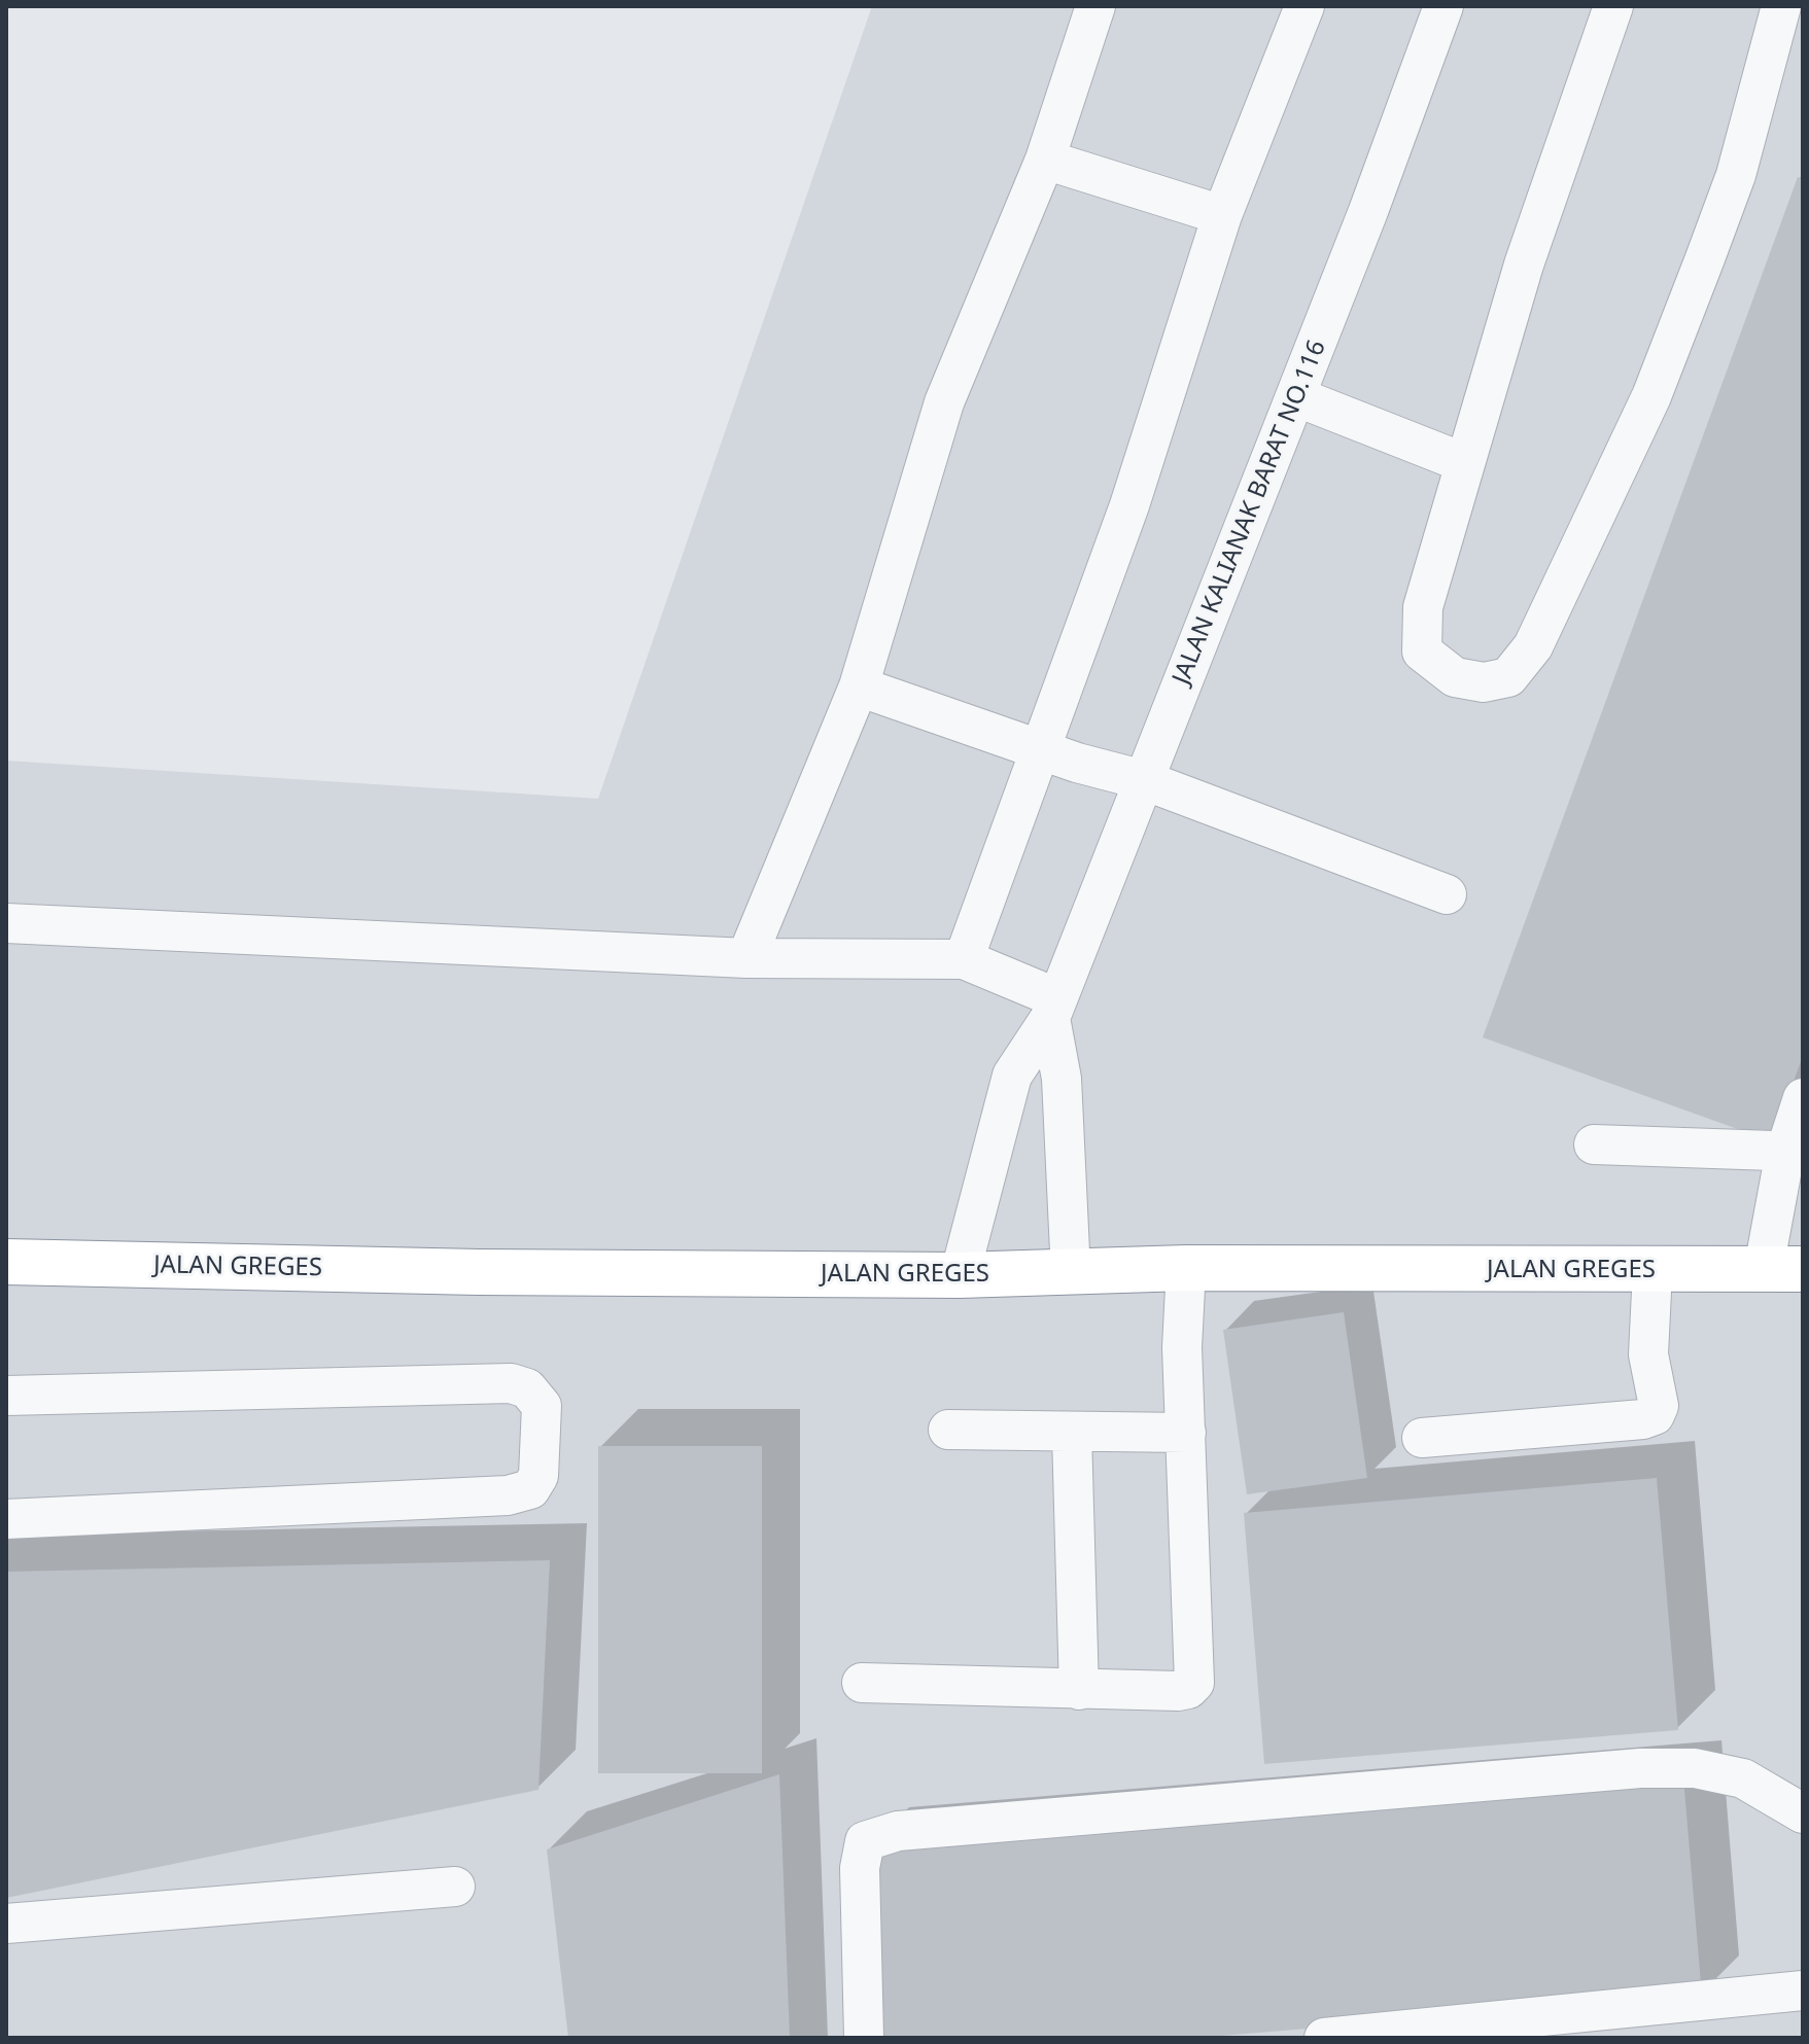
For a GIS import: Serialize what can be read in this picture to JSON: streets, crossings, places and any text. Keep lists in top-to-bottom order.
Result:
{
  "streets": {
    "highway": ["JALAN GREGES"],
    "lane": ["JALAN KALIANAK BARAT NO.116"]
  },
  "crossings": [
    ["JALAN KALIANAK BARAT NO.116", "JALAN GREGES"]
  ]
}
